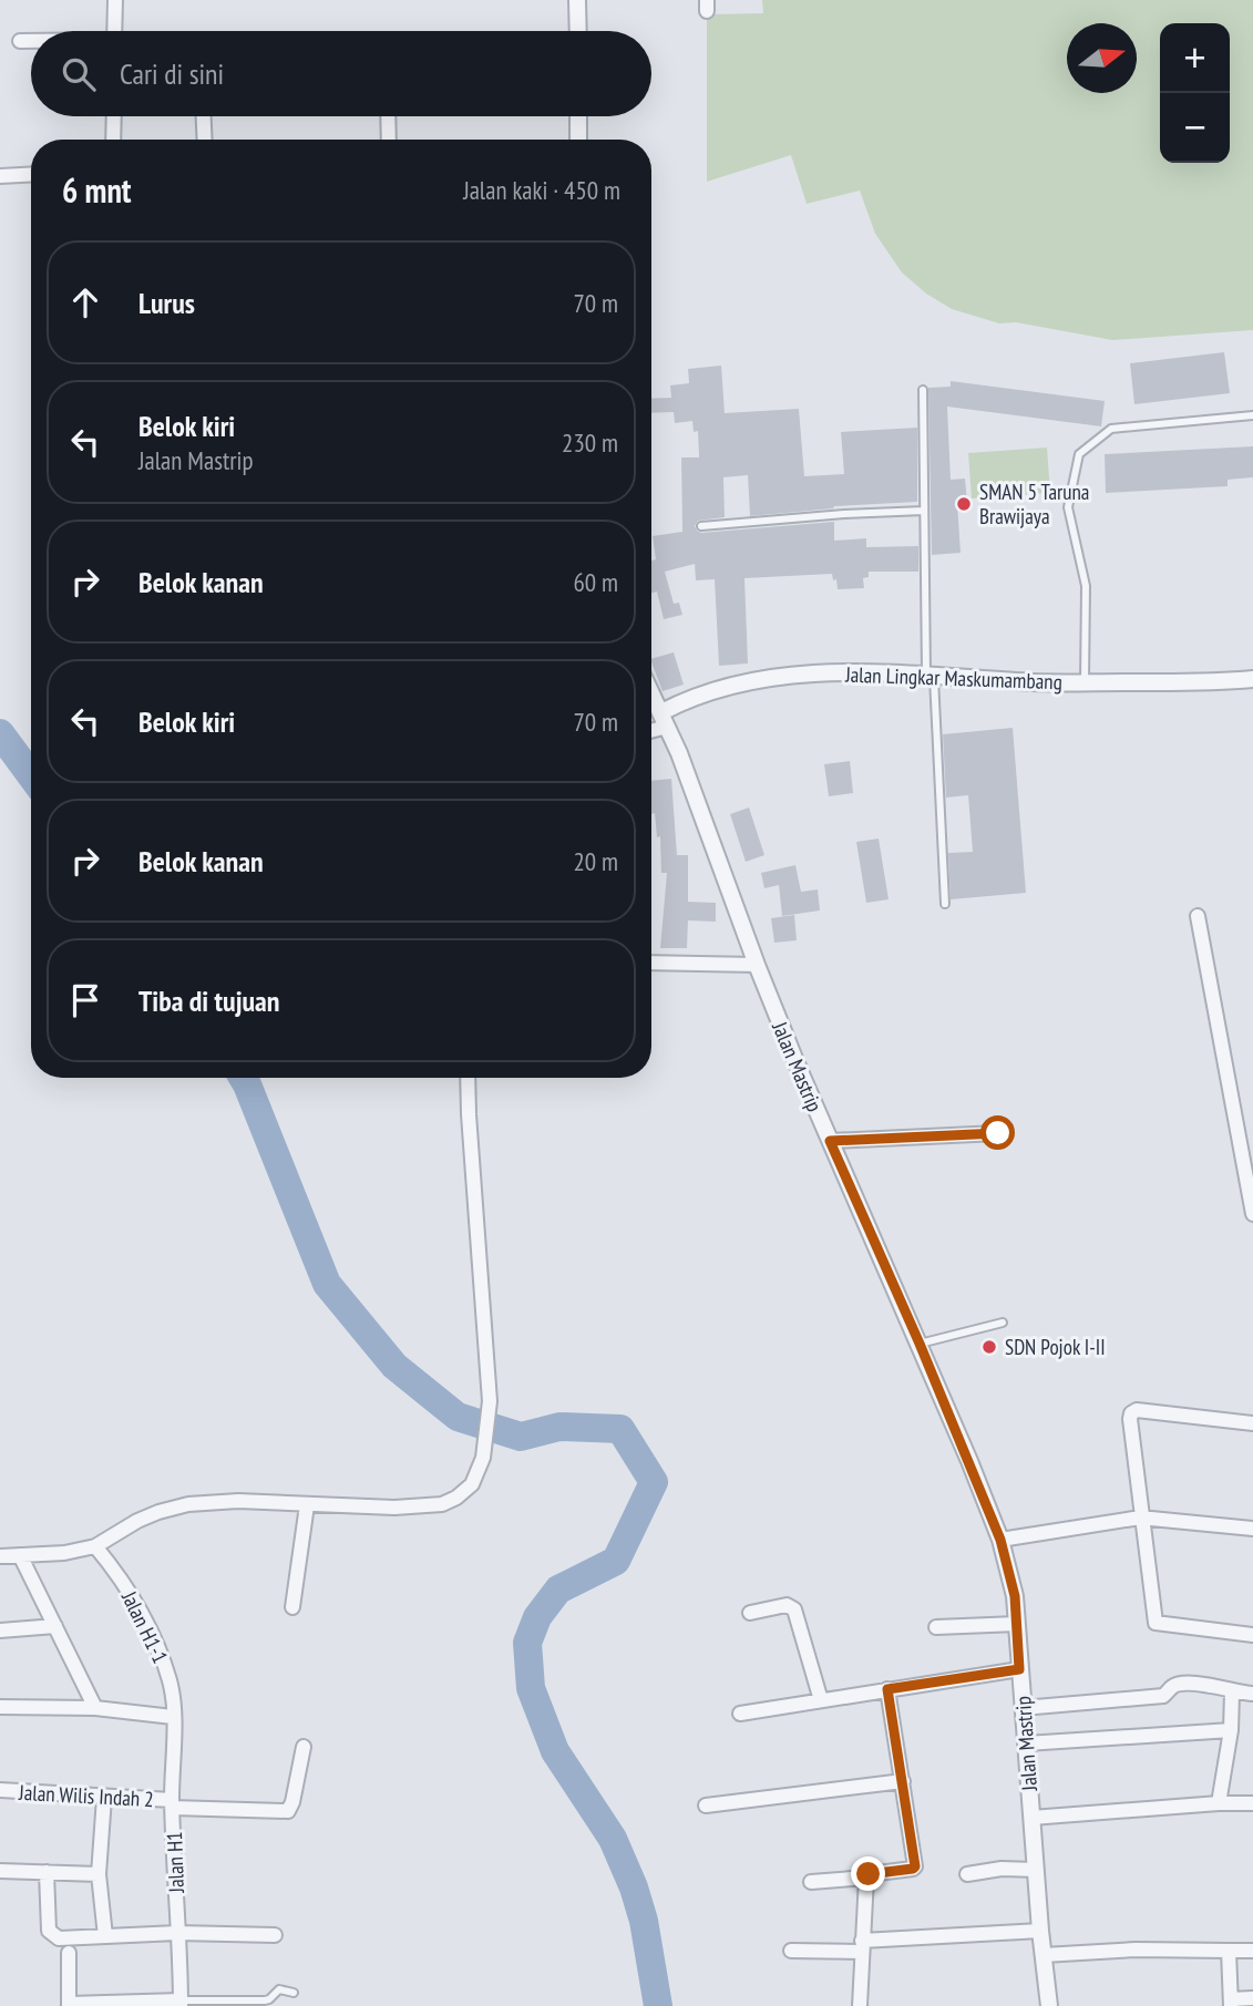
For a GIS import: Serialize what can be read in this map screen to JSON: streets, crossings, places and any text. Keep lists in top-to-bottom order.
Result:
{
  "streets": {
    "street": [
      "Jalan Lingkar Maskumambang",
      "Jalan Mastrip",
      "Jalan H1-1",
      "Jalan Wilis Indah 2",
      "Jalan H1"
    ]
  },
  "crossings": [
    ["Jalan Lingkar Maskumambang", "Jalan Mastrip"],
    ["Jalan H1-1", "Jalan H1"],
    ["Jalan Wilis Indah 2", "Jalan H1"]
  ],
  "places": ["SMAN 5 Taruna Brawijaya", "SDN Pojok I-II"],
  "north": "right",
  "page": {
    "map_buttons": ["+", "−"],
    "search": "Cari di sini",
    "heading": ["6 mnt", "Jalan kaki · 450 m"],
    "list": [
      ["Lurus", "70 m"],
      ["Belok kiri", "Jalan Mastrip", "230 m"],
      ["Belok kanan", "60 m"],
      ["Belok kiri", "70 m"],
      ["Belok kanan", "20 m"],
      "Tiba di tujuan"
    ]
  }
}
